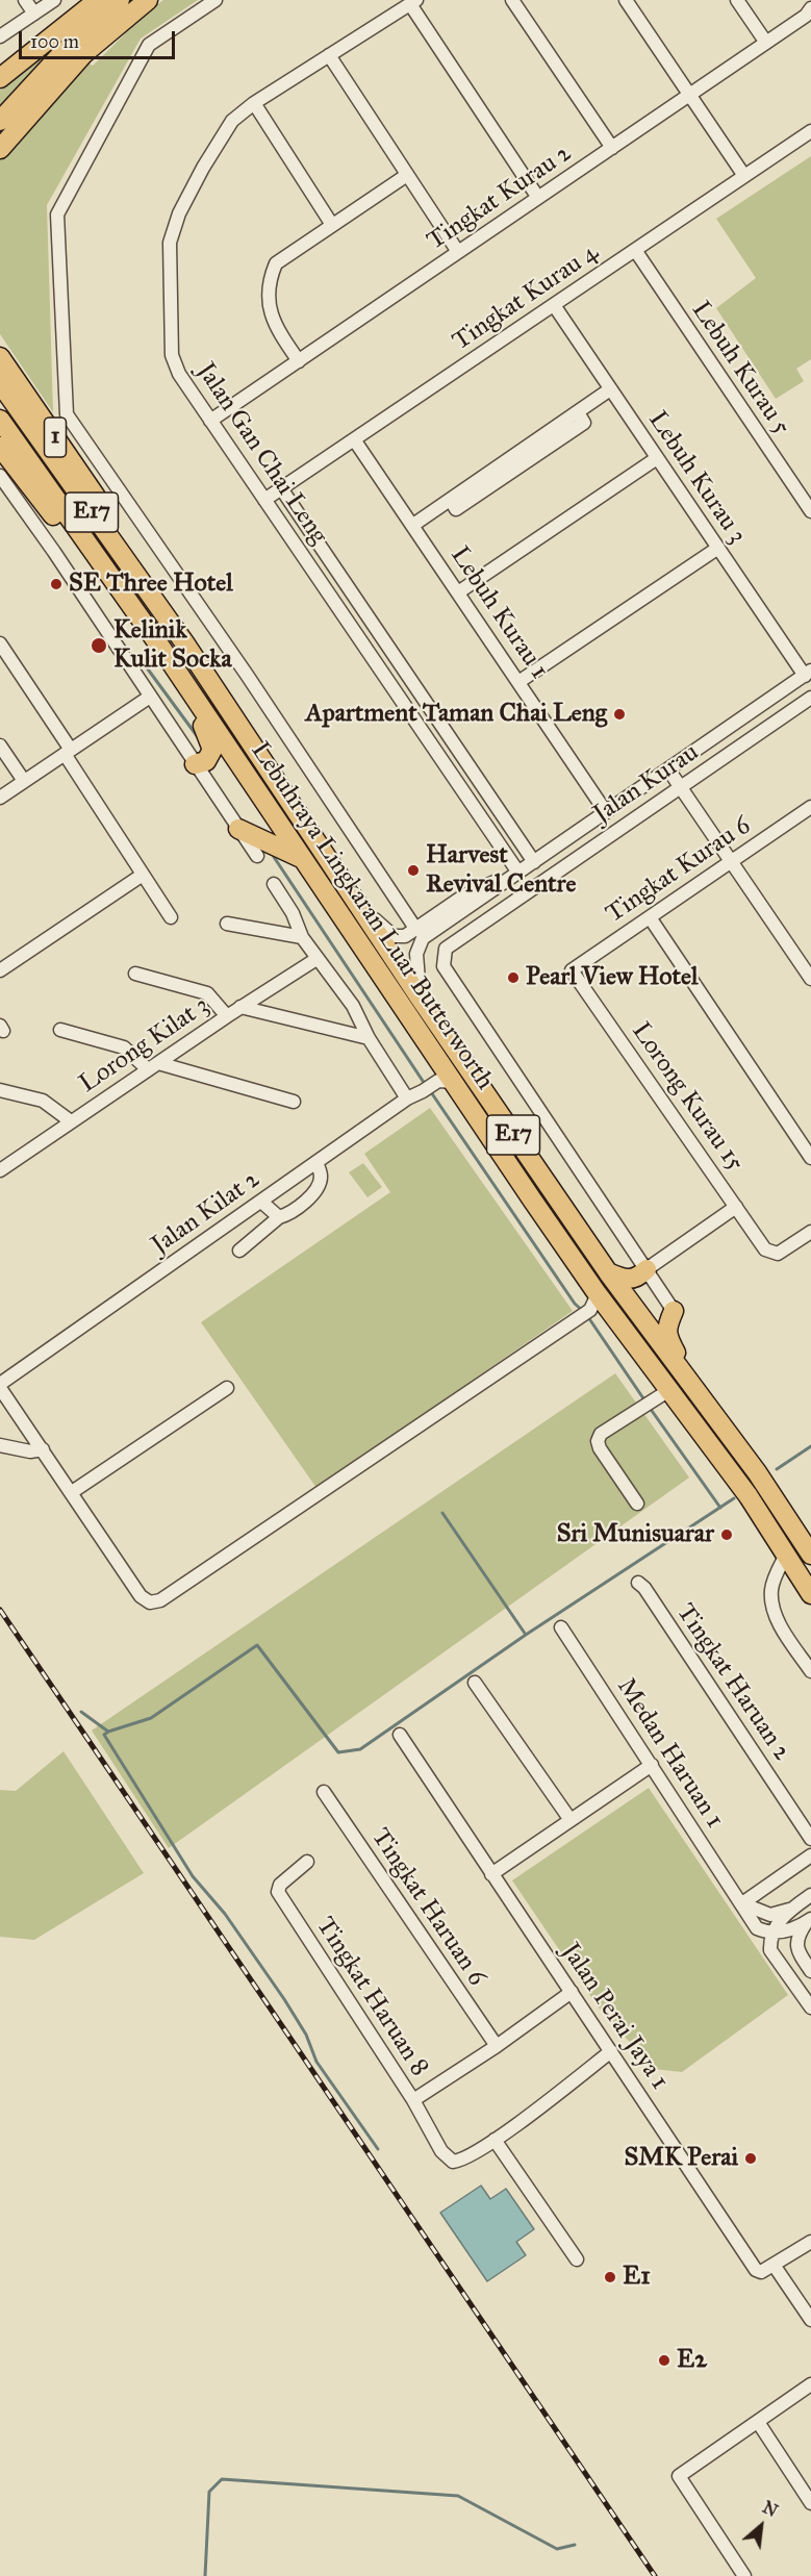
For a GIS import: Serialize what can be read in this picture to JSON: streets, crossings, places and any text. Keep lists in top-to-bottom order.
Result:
{
  "streets": {
    "highway": ["1", "E17", "Lebuhraya Lingkaran Luar Butterworth"],
    "street": [
      "Tingkat Kurau 2",
      "Tingkat Kurau 4",
      "Lebuh Kurau 5",
      "Jalan Gan Chai Leng",
      "Lebuh Kurau 3",
      "Lebuh Kurau 1",
      "Jalan Kurau",
      "Tingkat Kurau 6",
      "Lorong Kilat 3",
      "Lorong Kurau 15",
      "Jalan Kilat 2",
      "Tingkat Haruan 2",
      "Medan Haruan 1",
      "Tingkat Haruan 6",
      "Tingkat Haruan 8",
      "Jalan Perai Jaya 1"
    ]
  },
  "crossings": [
    ["Tingkat Kurau 2", "Jalan Gan Chai Leng"],
    ["Tingkat Kurau 4", "Lebuh Kurau 5"],
    ["Tingkat Kurau 4", "Jalan Gan Chai Leng"],
    ["Tingkat Kurau 4", "Lebuh Kurau 3"],
    ["Tingkat Kurau 4", "Lebuh Kurau 1"],
    ["1", "Lebuhraya Lingkaran Luar Butterworth"],
    ["Jalan Gan Chai Leng", "Jalan Kurau"],
    ["Lebuh Kurau 3", "Jalan Kurau"],
    ["Lebuh Kurau 1", "Jalan Kurau"],
    ["Jalan Kurau", "Lebuhraya Lingkaran Luar Butterworth"],
    ["Tingkat Kurau 6", "Lorong Kurau 15"],
    ["Lebuhraya Lingkaran Luar Butterworth", "Jalan Kilat 2"]
  ],
  "places": [
    "SE Three Hotel",
    "Kelinik Kulit Socka",
    "Apartment Taman Chai Leng",
    "Harvest Revival Centre",
    "Pearl View Hotel",
    "Sri Munisuarar",
    "SMK Perai",
    "E1",
    "E2"
  ],
  "scale_bar": "100 m",
  "north": "top right"
}
